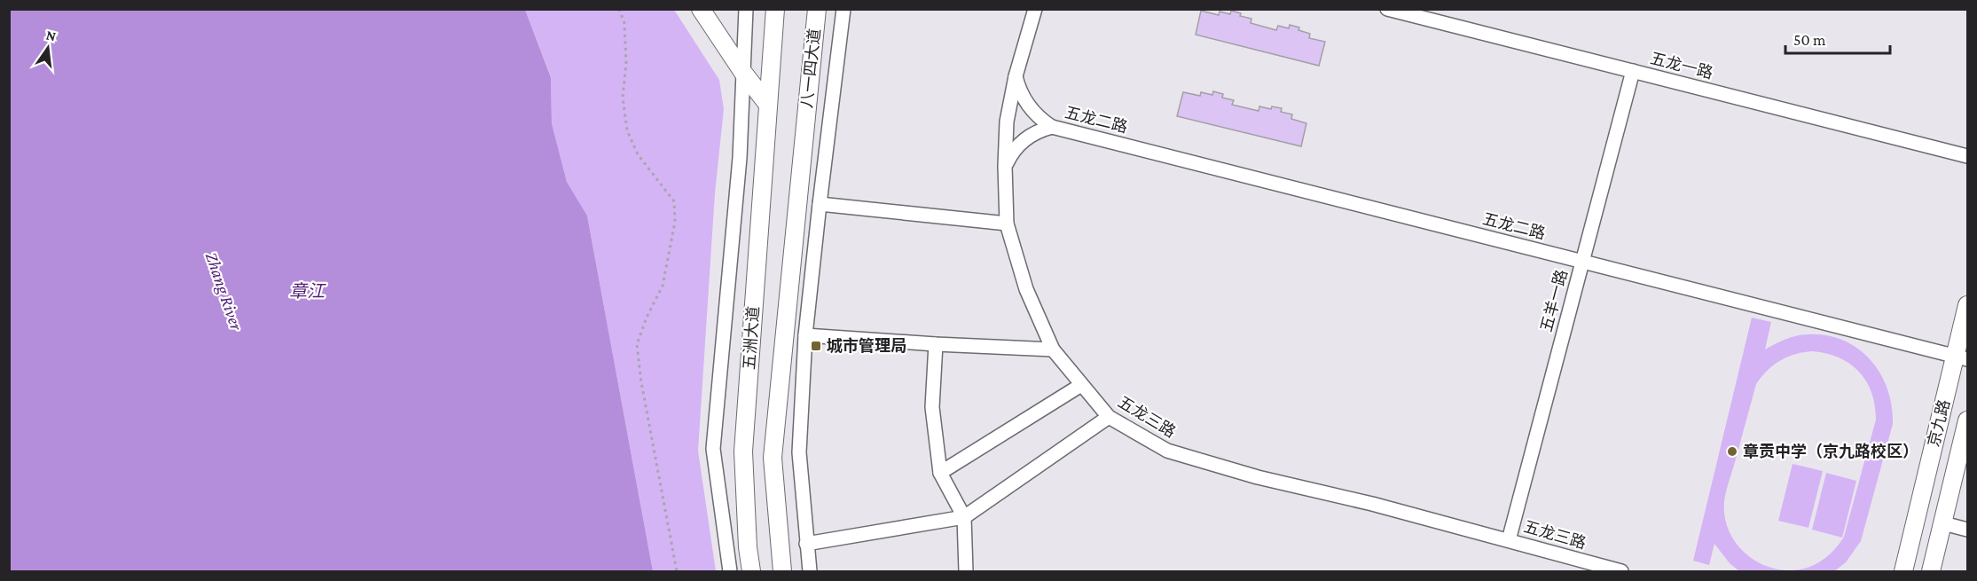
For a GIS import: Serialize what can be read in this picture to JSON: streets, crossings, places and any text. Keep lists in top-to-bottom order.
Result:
{
  "streets": {
    "main road": ["八一四大道", "五洲大道", "京九路"],
    "street": [
      "五龙一路",
      "五龙二路",
      "五羊一路",
      "五龙三路"
    ]
  },
  "crossings": [
    ["五龙一路", "五羊一路"],
    ["八一四大道", "五洲大道"],
    ["五龙二路", "五羊一路"],
    ["五龙二路", "京九路"],
    ["五羊一路", "五龙三路"]
  ],
  "water": ["Zhang River", "章江"],
  "places": {
    "transit": ["城市管理局"],
    "other": ["章贡中学（京九路校区）"]
  },
  "scale_bar": "50 m",
  "north": "top"
}
